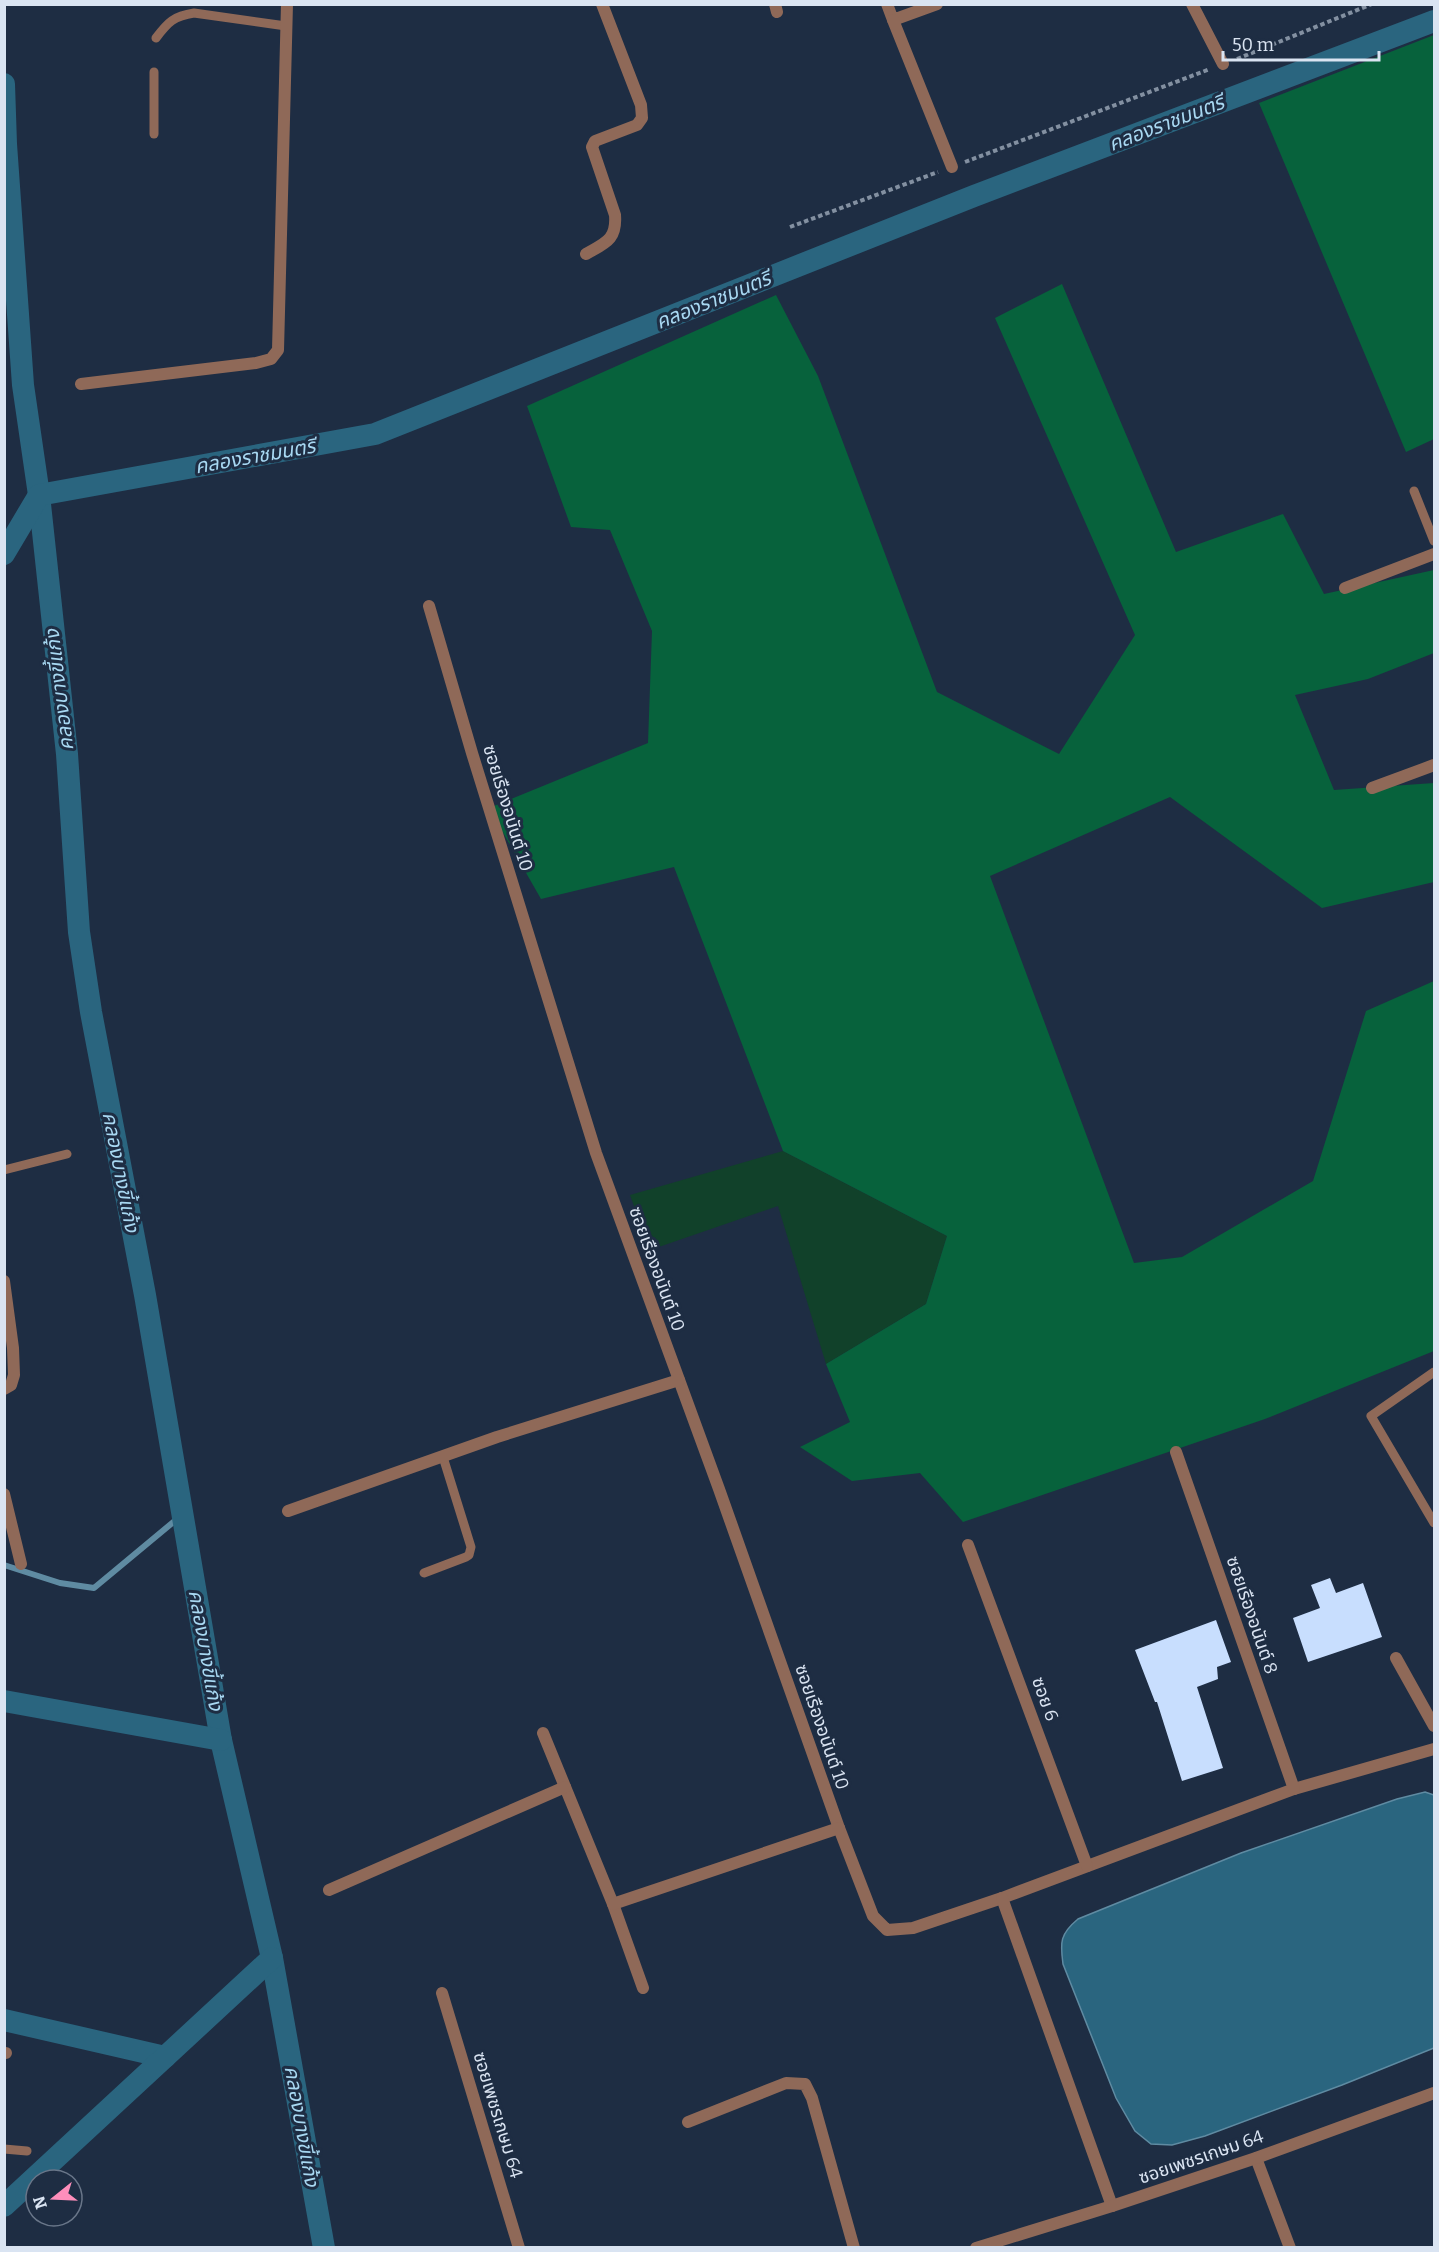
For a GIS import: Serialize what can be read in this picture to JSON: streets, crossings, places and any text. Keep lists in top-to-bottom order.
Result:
{
  "streets": {
    "street": [
      "ซอยเรืองอนันต์ 10",
      "ซอยเรืองอนันต์ 8",
      "ซอย 6",
      "ซอยเพชรเกษม 64"
    ]
  },
  "water": ["คลองราชมนตรี", "คลองบางขี้แก้ง"],
  "scale_bar": "50 m",
  "north": "left"
}
